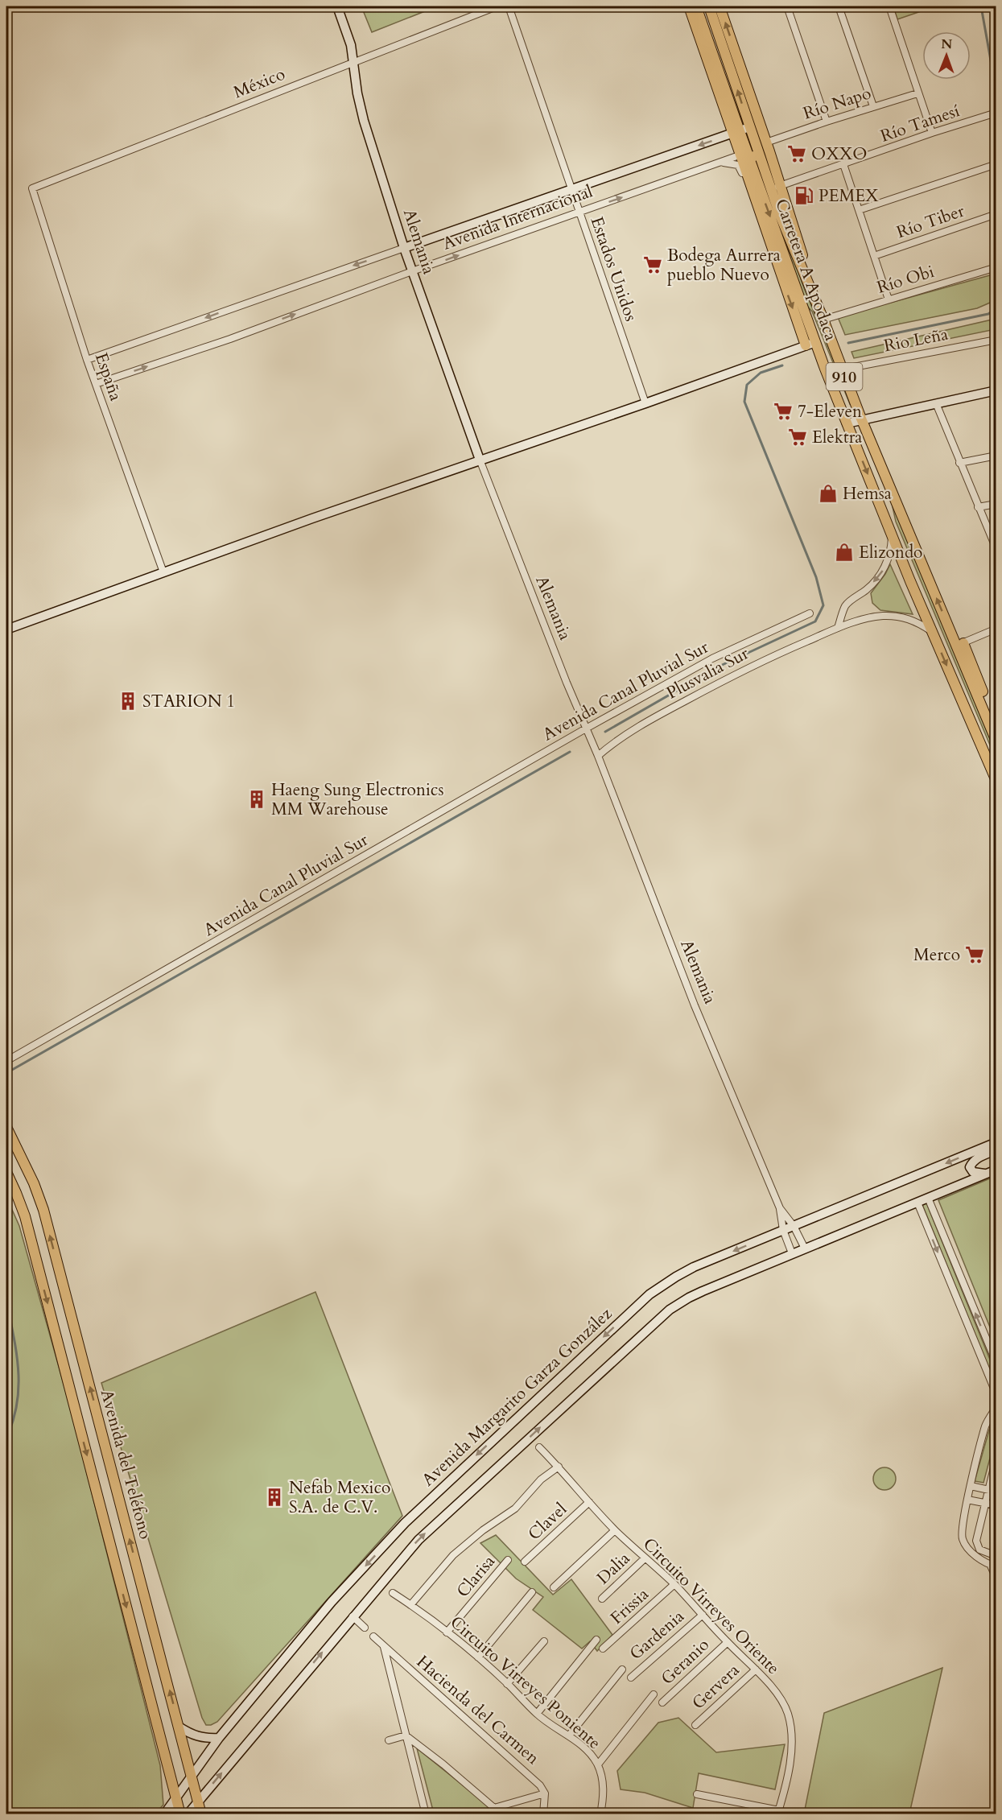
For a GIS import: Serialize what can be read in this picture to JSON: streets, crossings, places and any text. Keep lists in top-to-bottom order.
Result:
{
  "streets": {
    "main road": [
      "Avenida Internacional",
      "Alemania",
      "Carretera A Apodaca",
      "910",
      "Avenida Margarito Garza González",
      "Avenida del Teléfono"
    ],
    "street": [
      "México",
      "Río Napo",
      "Río Tamesí",
      "Río Tiber",
      "Estados Unidos",
      "Río Obi",
      "Rio Leña",
      "España",
      "Plusvalia Sur",
      "Avenida Canal Pluvial Sur",
      "Clavel",
      "Dalia",
      "Clarisa",
      "Frissia",
      "Circuito Virreyes Oriente",
      "Gardenia",
      "Geranio",
      "Circuito Virreyes Poniente",
      "Gervera",
      "Hacienda del Carmen"
    ]
  },
  "crossings": [
    ["México", "Alemania"],
    ["México", "España"],
    ["Río Tamesí", "Carretera A Apodaca"],
    ["Avenida Internacional", "Alemania"],
    ["Avenida Internacional", "Estados Unidos"],
    ["Avenida Internacional", "Carretera A Apodaca"],
    ["Avenida Internacional", "España"],
    ["Alemania", "Plusvalia Sur"],
    ["Alemania", "Avenida Canal Pluvial Sur"],
    ["Alemania", "Avenida Margarito Garza González"],
    ["Carretera A Apodaca", "Río Obi"],
    ["Carretera A Apodaca", "Rio Leña"],
    ["Carretera A Apodaca", "Plusvalia Sur"],
    ["Avenida Margarito Garza González", "Avenida del Teléfono"],
    ["Clavel", "Circuito Virreyes Oriente"],
    ["Dalia", "Circuito Virreyes Oriente"],
    ["Clarisa", "Circuito Virreyes Poniente"],
    ["Frissia", "Circuito Virreyes Oriente"],
    ["Circuito Virreyes Oriente", "Gardenia"],
    ["Circuito Virreyes Oriente", "Geranio"],
    ["Circuito Virreyes Oriente", "Gervera"]
  ],
  "places": {
    "supermarket": [
      "OXXO",
      "Bodega Aurrera pueblo Nuevo",
      "7-Eleven",
      "Elektra",
      "Merco"
    ],
    "fuel station": ["PEMEX"],
    "shop": ["Hemsa", "Elizondo"],
    "building": ["STARION 1", "Haeng Sung Electronics MM Warehouse", "Nefab Mexico S.A. de C.V."]
  },
  "north": "top"
}
